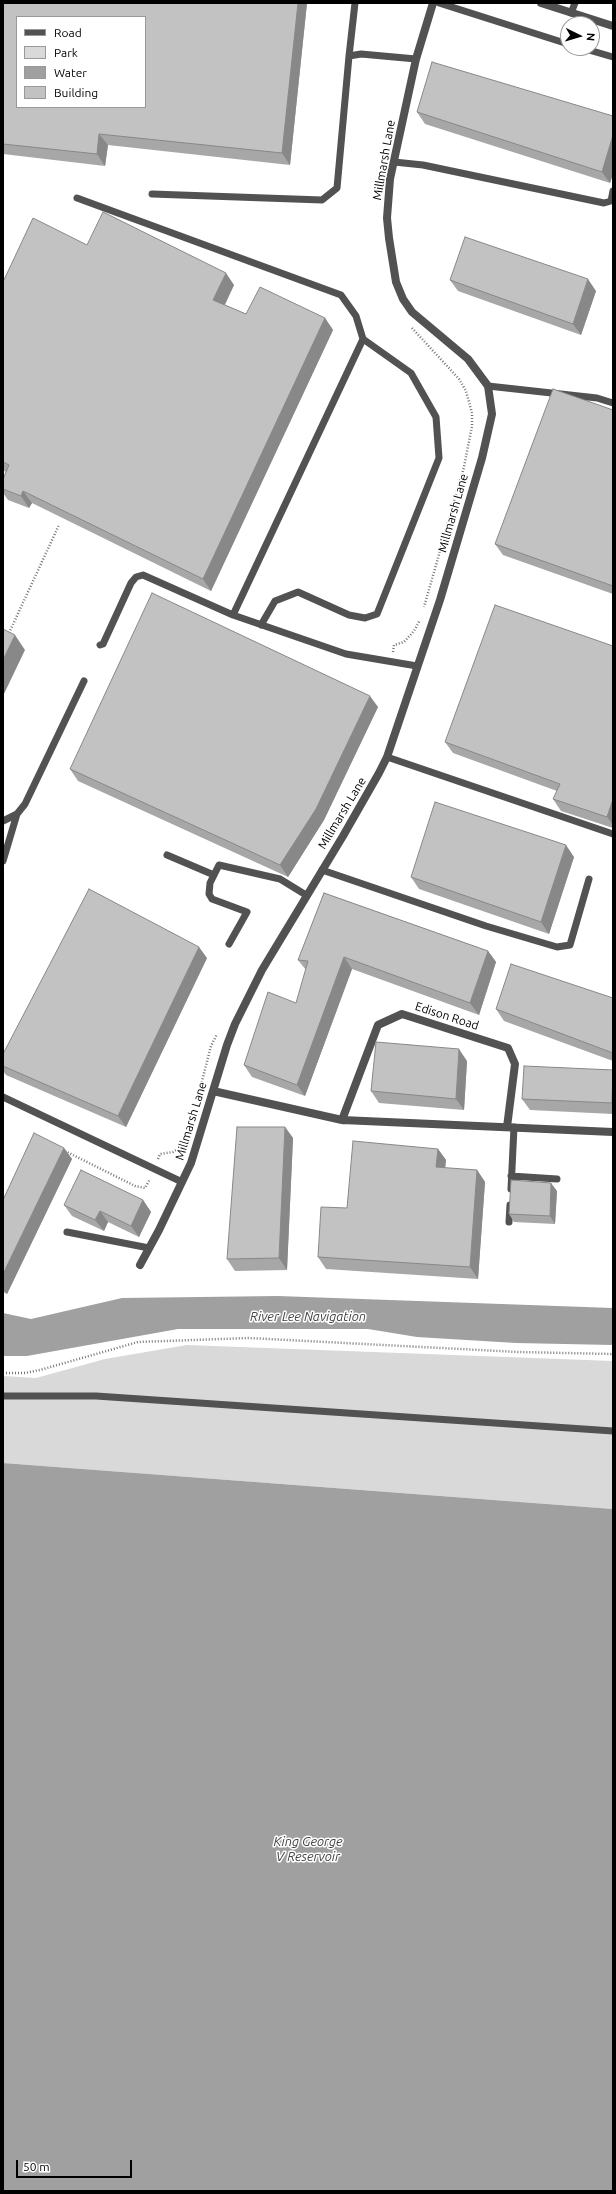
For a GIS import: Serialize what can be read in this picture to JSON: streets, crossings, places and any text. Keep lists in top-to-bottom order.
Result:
{
  "streets": {
    "street": ["Millmarsh Lane", "Edison Road"]
  },
  "water": ["River Lee Navigation", "King George V Reservoir"],
  "legend": [
    "Road",
    "Park",
    "Water",
    "Building"
  ],
  "scale_bar": "50 m",
  "north": "right"
}
